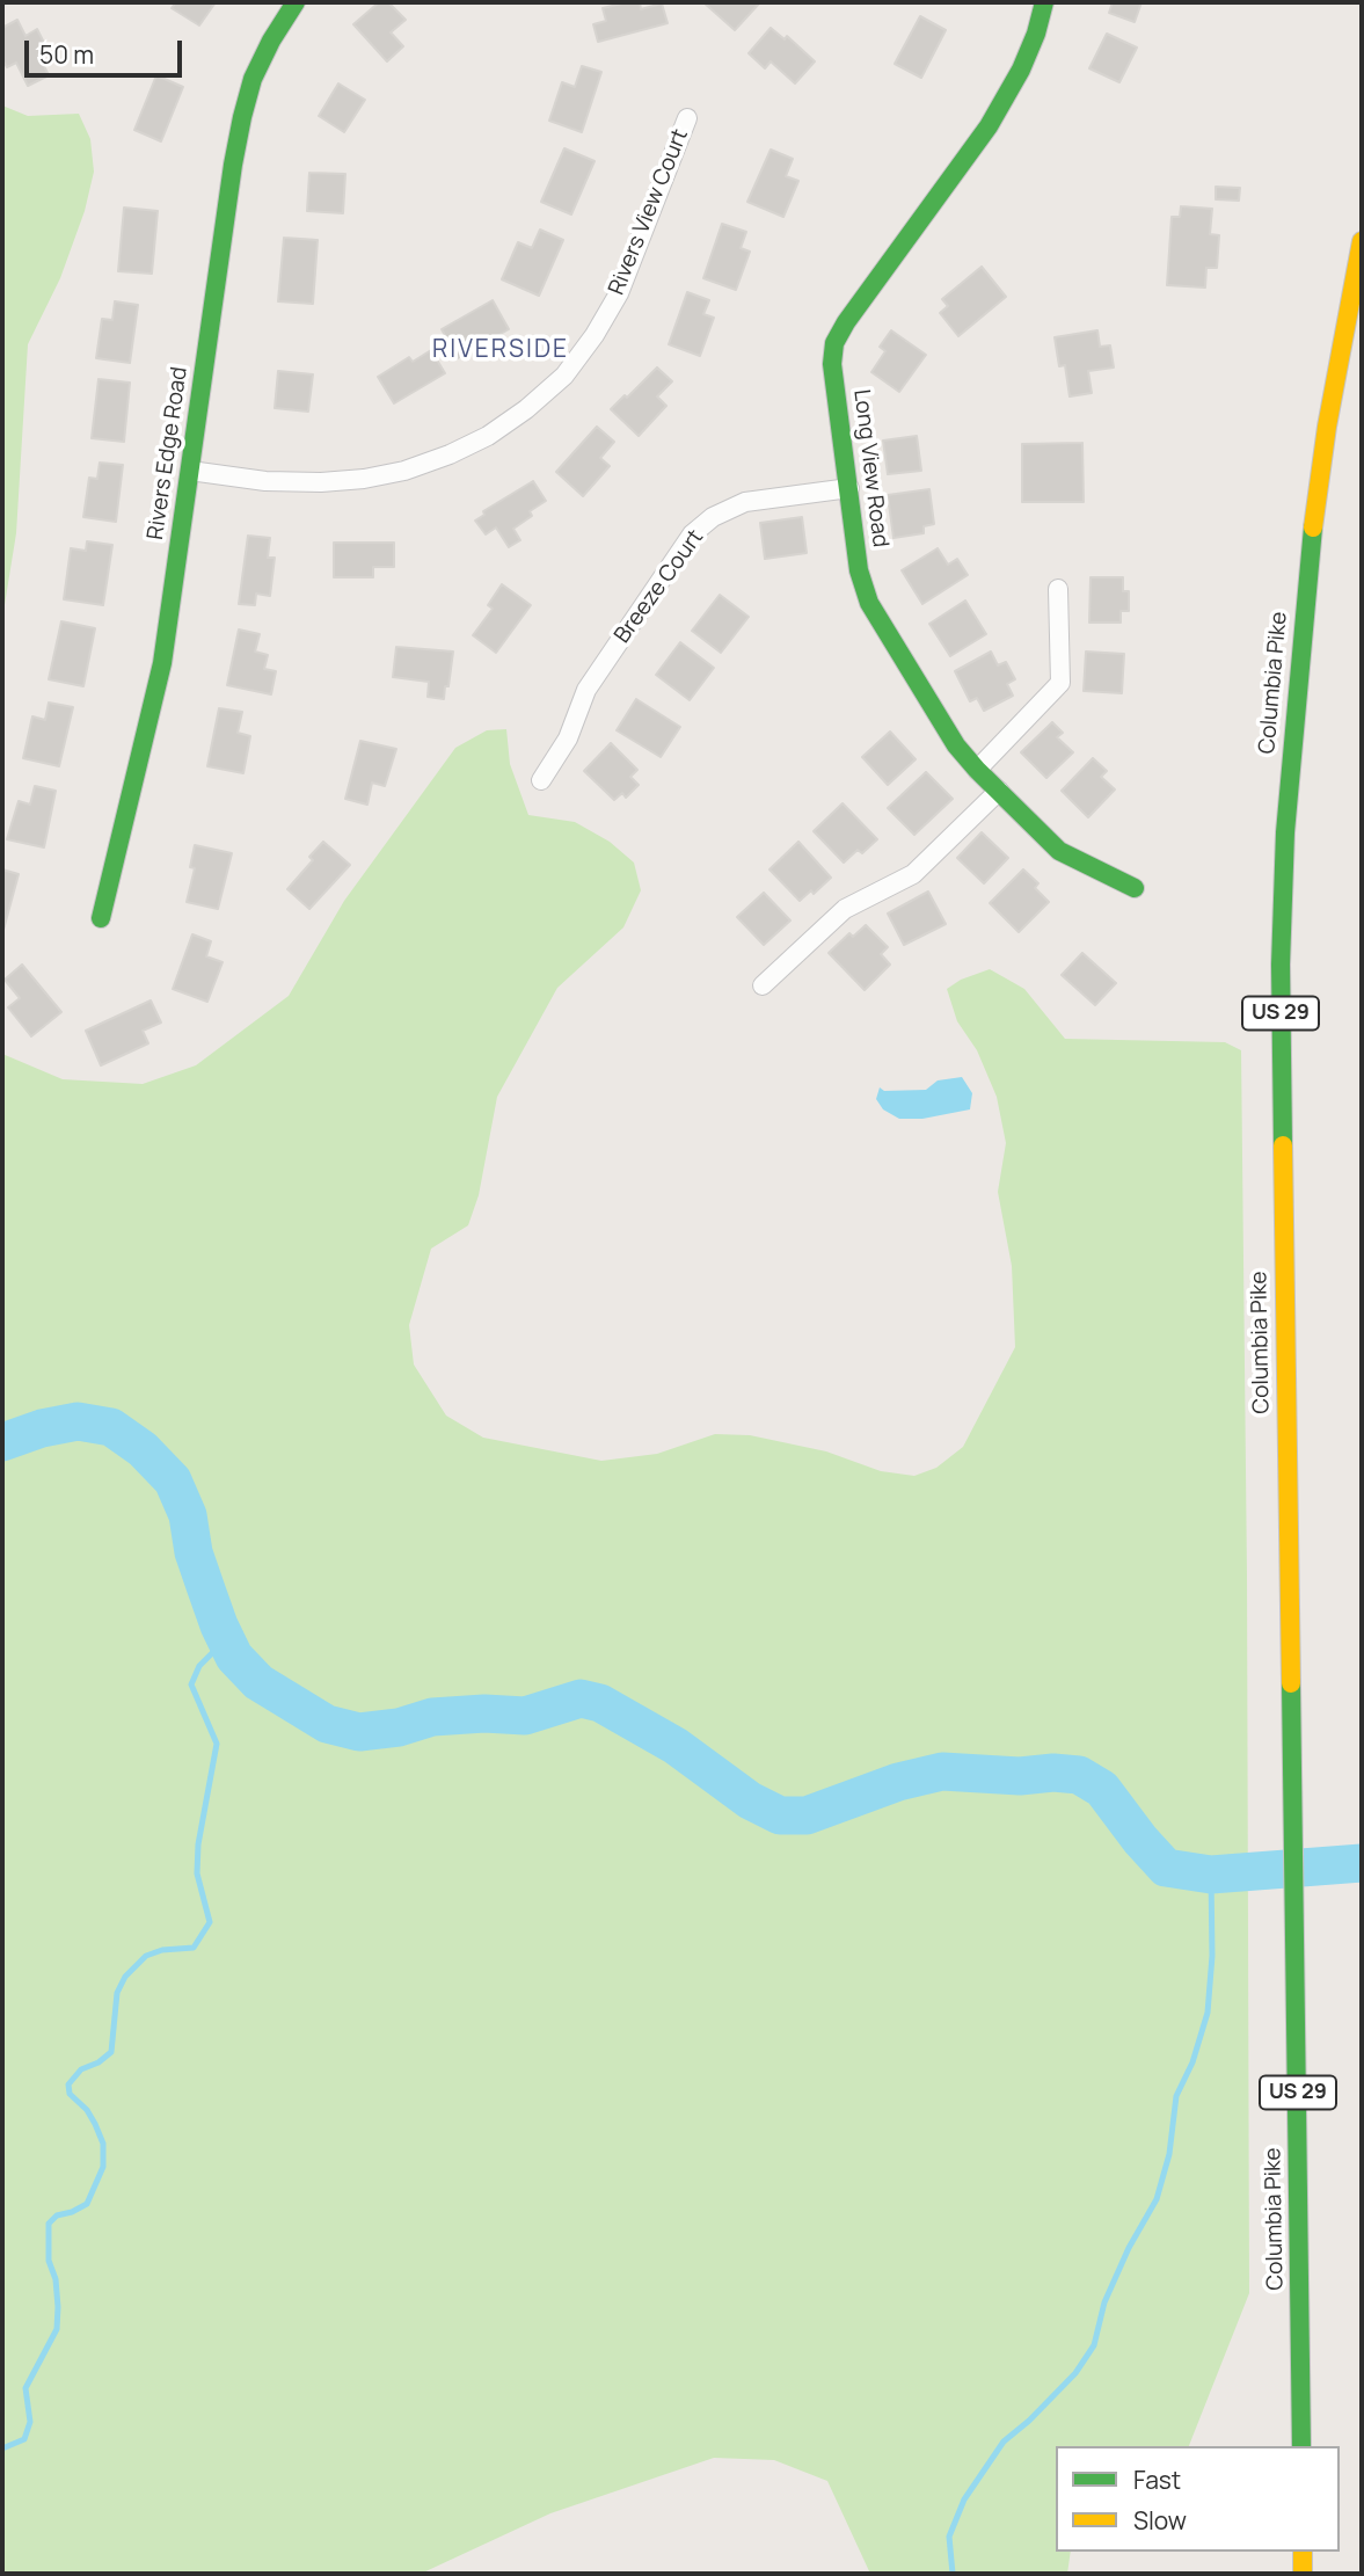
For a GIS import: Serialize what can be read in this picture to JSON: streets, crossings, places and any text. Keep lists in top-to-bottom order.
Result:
{
  "streets": {
    "main road": [
      "Rivers Edge Road",
      "Long View Road",
      "Columbia Pike",
      "US 29"
    ],
    "street": ["Rivers View Court", "Breeze Court"]
  },
  "crossings": [
    ["Rivers View Court", "Rivers Edge Road"],
    ["Long View Road", "Breeze Court"]
  ],
  "districts": ["RIVERSIDE"],
  "legend": ["Fast", "Slow"],
  "scale_bar": "50 m"
}
